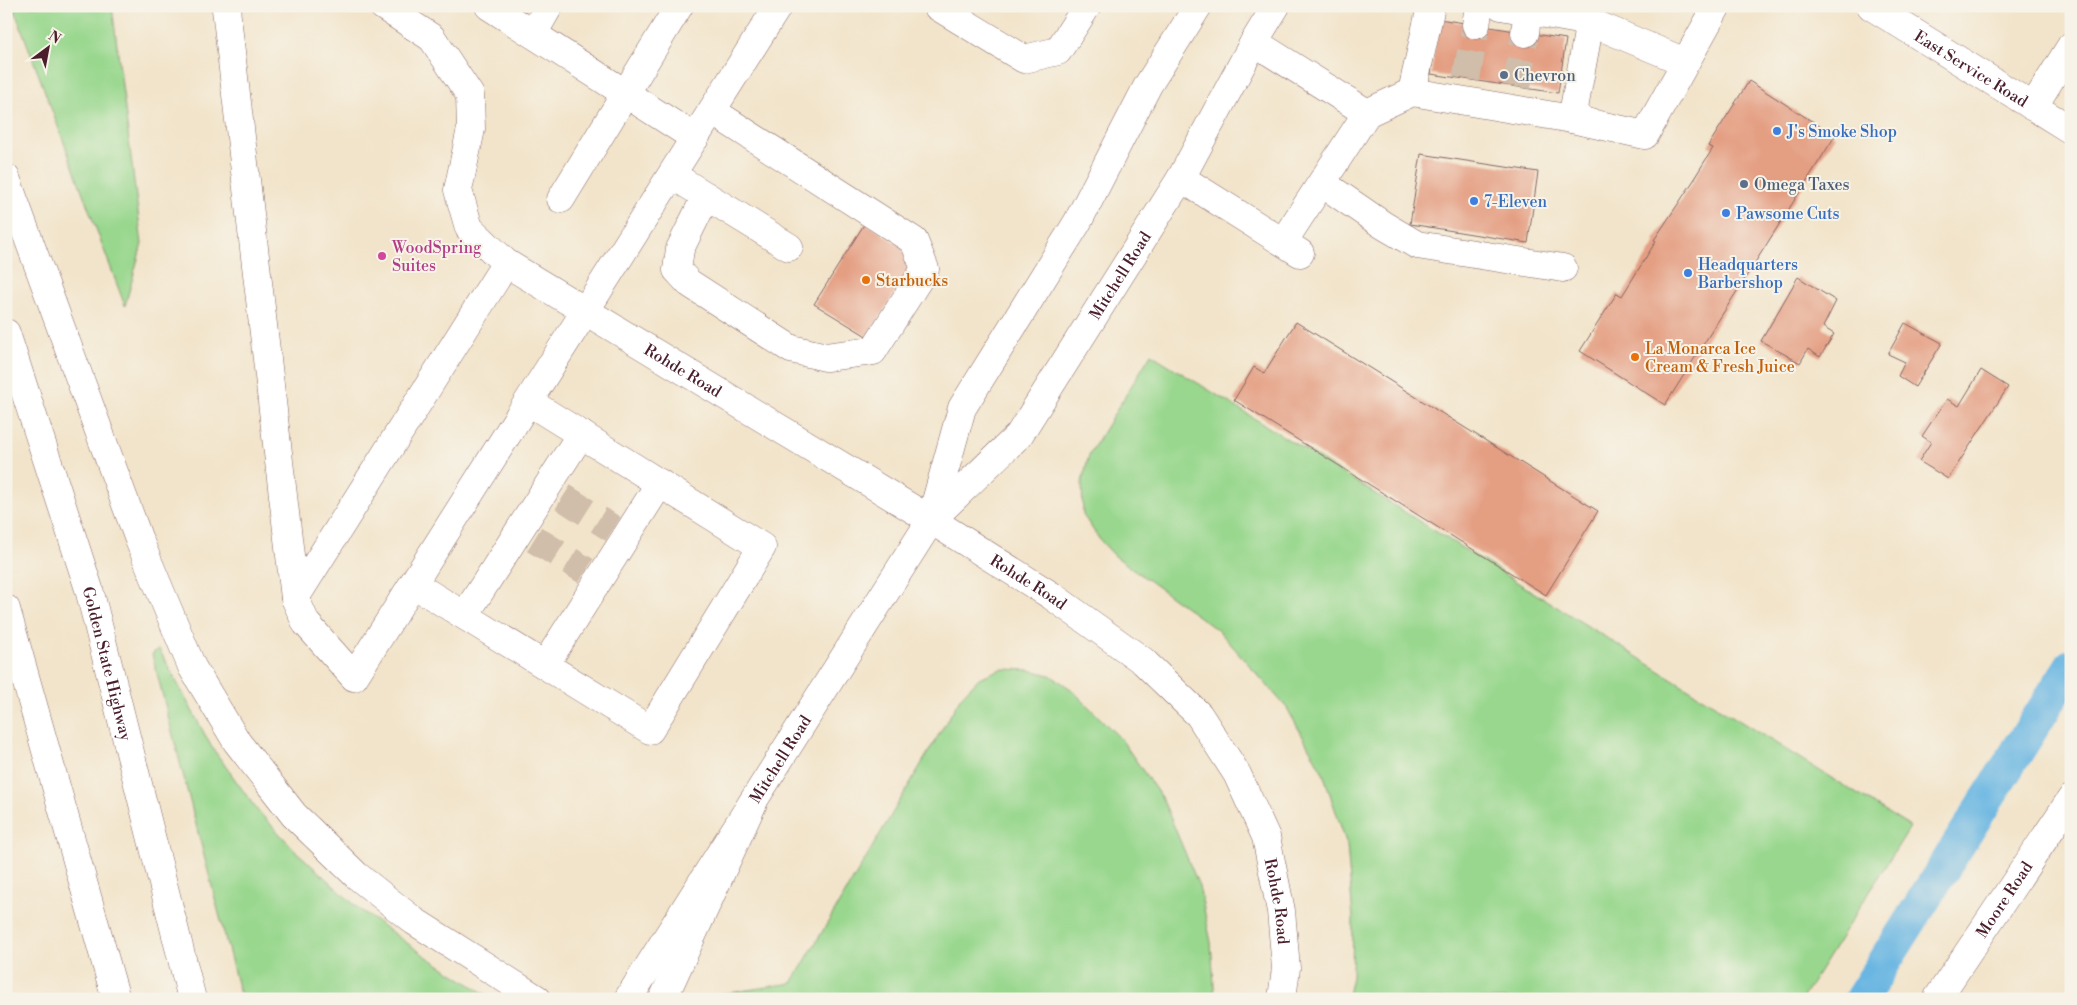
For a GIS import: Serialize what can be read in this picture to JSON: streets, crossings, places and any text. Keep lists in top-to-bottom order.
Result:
{
  "streets": {
    "main road": [
      "East Service Road",
      "Mitchell Road",
      "Rohde Road",
      "Golden State Highway",
      "Moore Road"
    ]
  },
  "crossings": [
    ["Mitchell Road", "Rohde Road"]
  ],
  "places": [
    "Chevron",
    "J's Smoke Shop",
    "Omega Taxes",
    "7-Eleven",
    "Pawsome Cuts",
    "WoodSpring Suites",
    "Headquarters Barbershop",
    "Starbucks",
    "La Monarca Ice Cream & Fresh Juice"
  ],
  "north": "top right"
}
